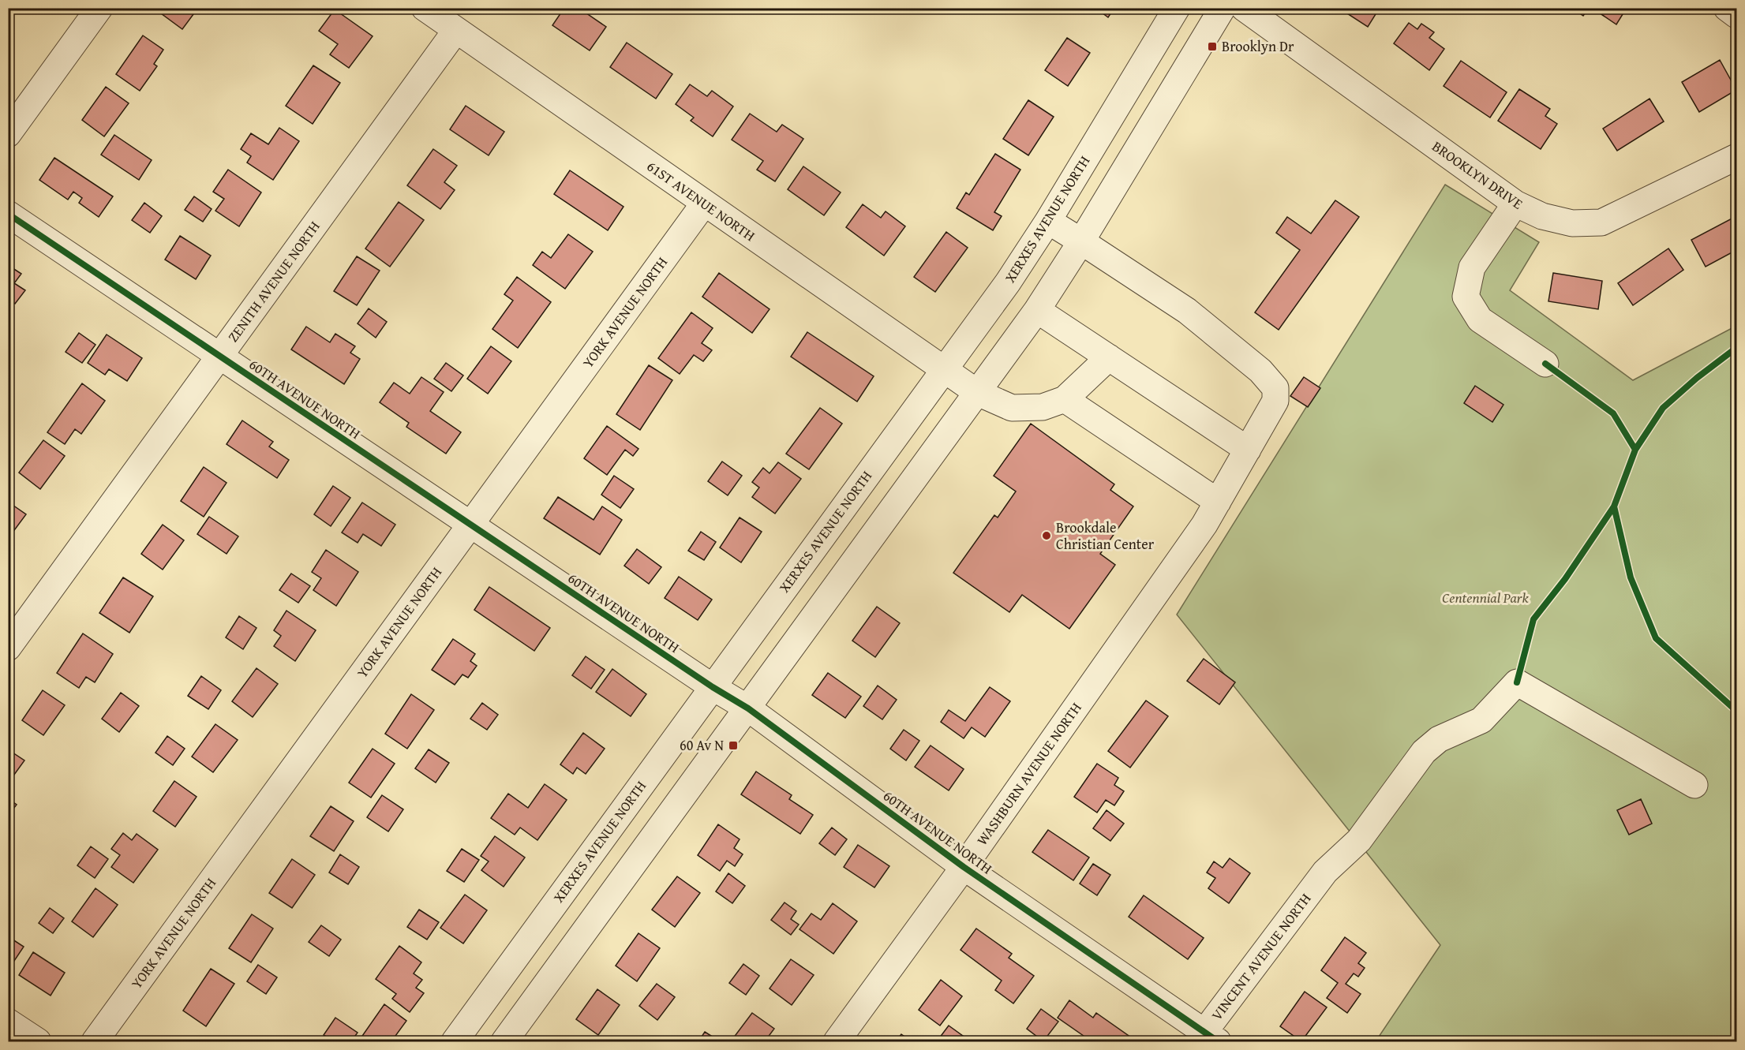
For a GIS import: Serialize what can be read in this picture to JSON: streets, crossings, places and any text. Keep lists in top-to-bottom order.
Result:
{
  "streets": {
    "street": [
      "BROOKLYN DRIVE",
      "61ST AVENUE NORTH",
      "XERXES AVENUE NORTH",
      "ZENITH AVENUE NORTH",
      "YORK AVENUE NORTH",
      "60TH AVENUE NORTH",
      "WASHBURN AVENUE NORTH",
      "VINCENT AVENUE NORTH"
    ]
  },
  "crossings": [
    ["61ST AVENUE NORTH", "XERXES AVENUE NORTH"],
    ["61ST AVENUE NORTH", "ZENITH AVENUE NORTH"],
    ["61ST AVENUE NORTH", "YORK AVENUE NORTH"],
    ["XERXES AVENUE NORTH", "60TH AVENUE NORTH"],
    ["XERXES AVENUE NORTH", "WASHBURN AVENUE NORTH"],
    ["ZENITH AVENUE NORTH", "60TH AVENUE NORTH"],
    ["YORK AVENUE NORTH", "60TH AVENUE NORTH"],
    ["60TH AVENUE NORTH", "WASHBURN AVENUE NORTH"],
    ["60TH AVENUE NORTH", "VINCENT AVENUE NORTH"]
  ],
  "parks": ["Centennial Park"],
  "places": {
    "transit": ["Brooklyn Dr", "60 Av N"],
    "other": ["Brookdale Christian Center"]
  }
}
